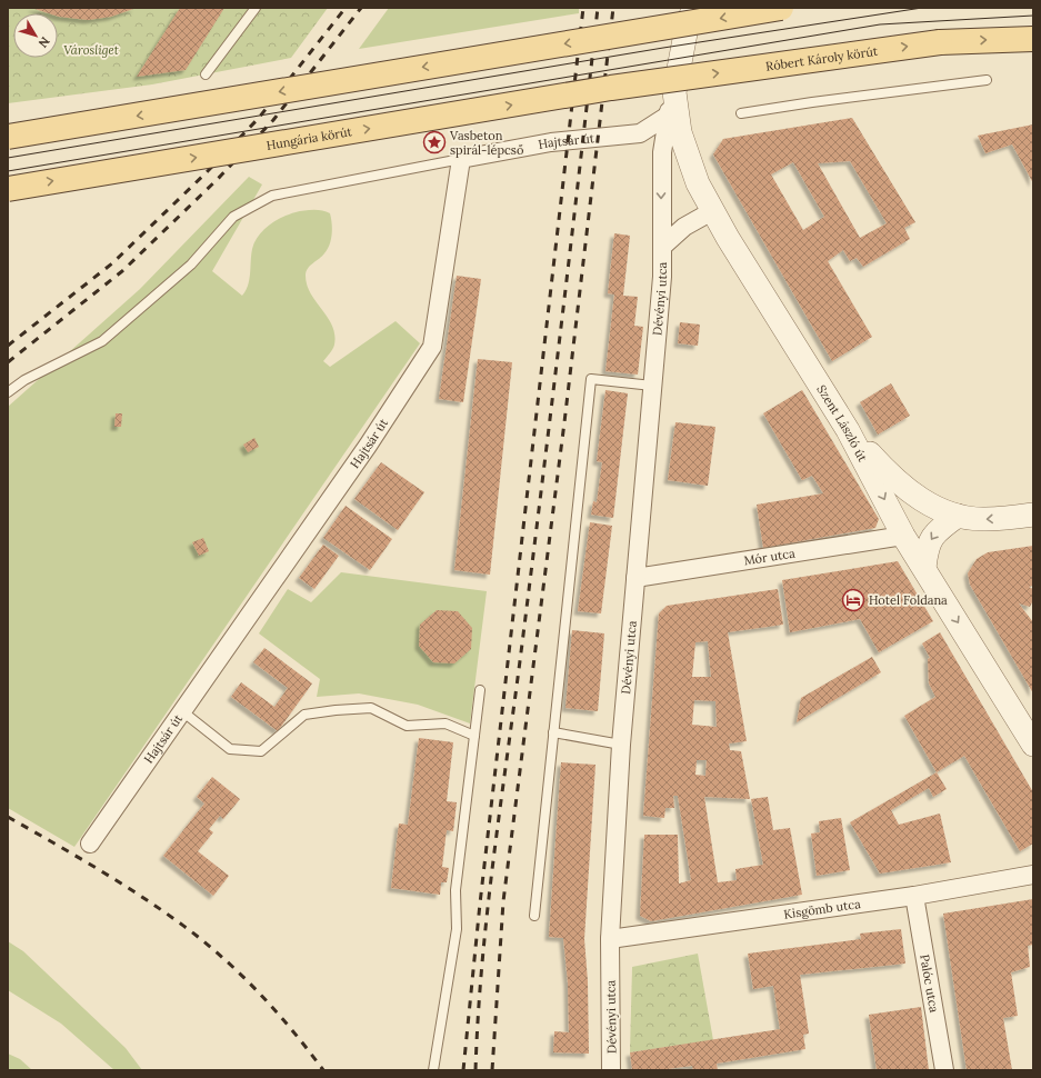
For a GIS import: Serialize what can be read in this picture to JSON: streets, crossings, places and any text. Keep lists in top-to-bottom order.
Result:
{
  "streets": {
    "main road": ["Róbert Károly körút", "Hungária körút"],
    "street": [
      "Hajtsár út",
      "Dévényi utca",
      "Szent László út",
      "Mór utca",
      "Kisgömb utca",
      "Palóc utca"
    ]
  },
  "crossings": [
    ["Róbert Károly körút", "Hungária körút"],
    ["Hajtsár út", "Dévényi utca"],
    ["Dévényi utca", "Szent László út"],
    ["Dévényi utca", "Mór utca"],
    ["Dévényi utca", "Kisgömb utca"],
    ["Szent László út", "Mór utca"],
    ["Kisgömb utca", "Palóc utca"]
  ],
  "parks": ["Városliget"],
  "places": {
    "place": ["Vasbeton spirál-lépcső"],
    "hotel": ["Hotel Foldana"]
  },
  "north": "bottom right"
}
